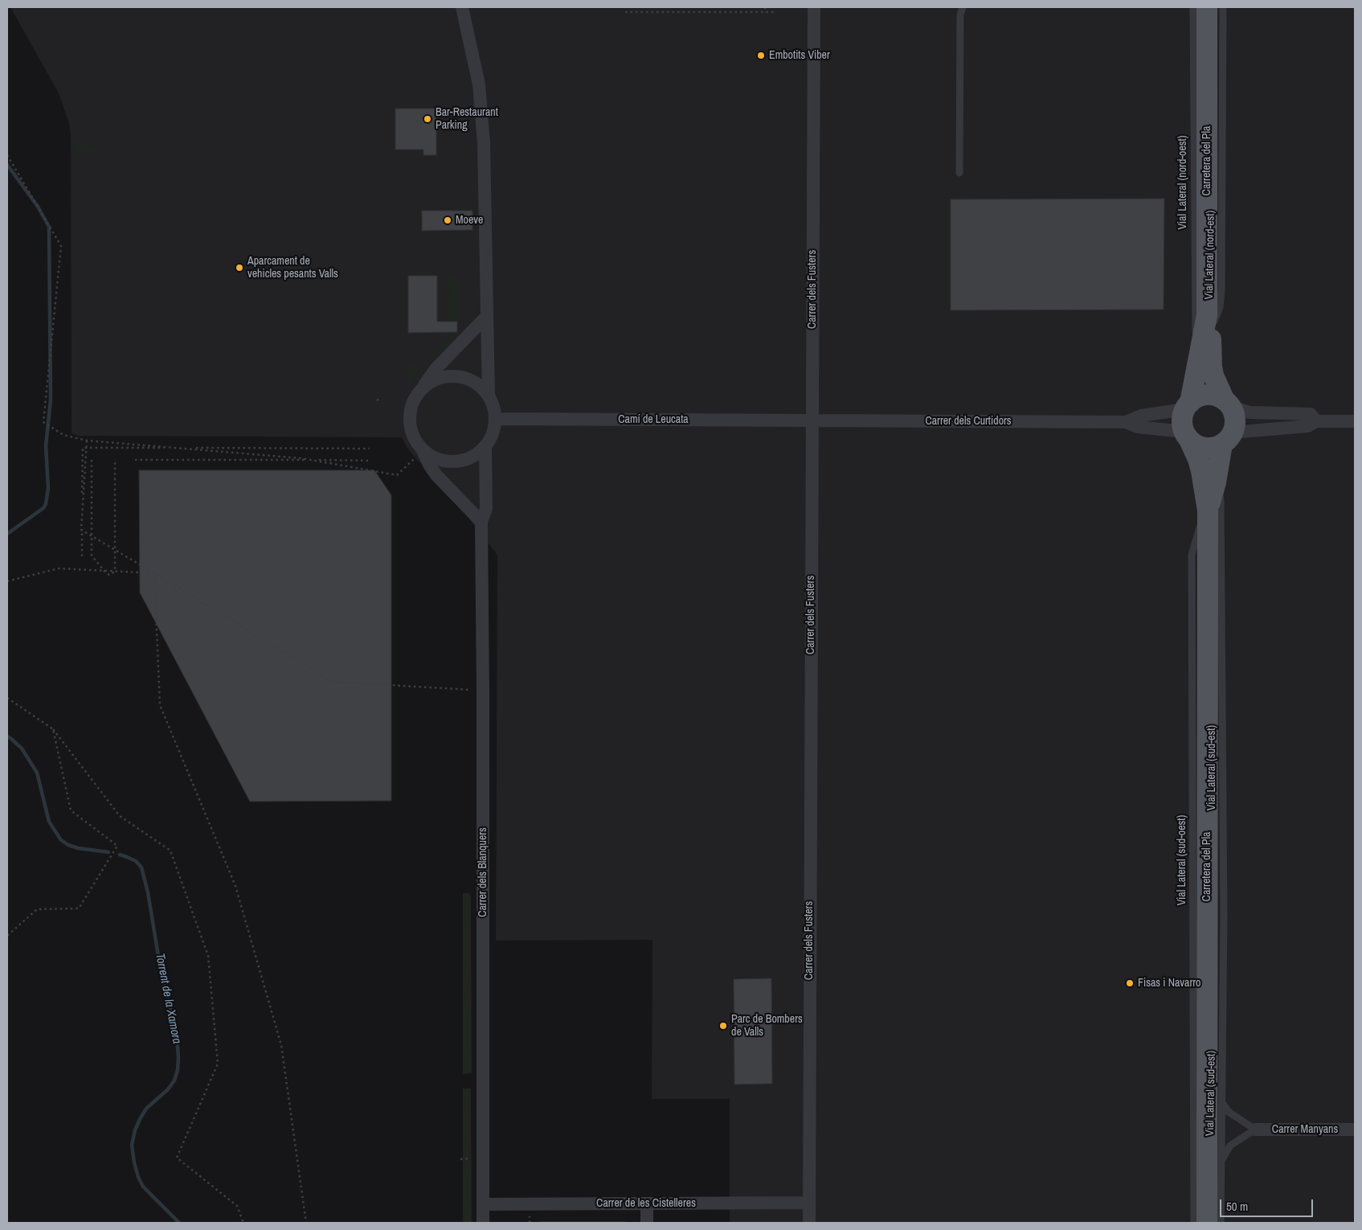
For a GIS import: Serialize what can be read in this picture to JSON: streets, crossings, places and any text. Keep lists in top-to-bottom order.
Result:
{
  "streets": {
    "main road": ["Carretera del Pla"],
    "street": [
      "Carrer dels Fusters",
      "Camí de Leucata",
      "Carrer dels Curtidors",
      "Carrer dels Blanquers",
      "Carrer Manyans",
      "Carrer de les Cistelleres"
    ],
    "lane": [
      "Vial Lateral (nord-oest)",
      "Vial Lateral (nord-est)",
      "Vial Lateral (sud-est)",
      "Vial Lateral (sud-oest)"
    ]
  },
  "crossings": [
    ["Carretera del Pla", "Vial Lateral (nord-est)"],
    ["Carretera del Pla", "Vial Lateral (sud-est)"],
    ["Carretera del Pla", "Vial Lateral (sud-oest)"],
    ["Carrer dels Fusters", "Camí de Leucata"],
    ["Carrer dels Fusters", "Carrer dels Curtidors"],
    ["Carrer dels Fusters", "Carrer de les Cistelleres"],
    ["Camí de Leucata", "Carrer dels Curtidors"],
    ["Camí de Leucata", "Carrer dels Blanquers"],
    ["Vial Lateral (sud-est)", "Vial Lateral (sud-oest)"],
    ["Carrer dels Blanquers", "Carrer de les Cistelleres"]
  ],
  "water": ["Torrent de la Xamora"],
  "places": [
    "Embotits Viber",
    "Bar-Restaurant Parking",
    "Moeve",
    "Aparcament de vehicles pesants Valls",
    "Fisas i Navarro",
    "Parc de Bombers de Valls"
  ],
  "scale_bar": "50 m"
}
